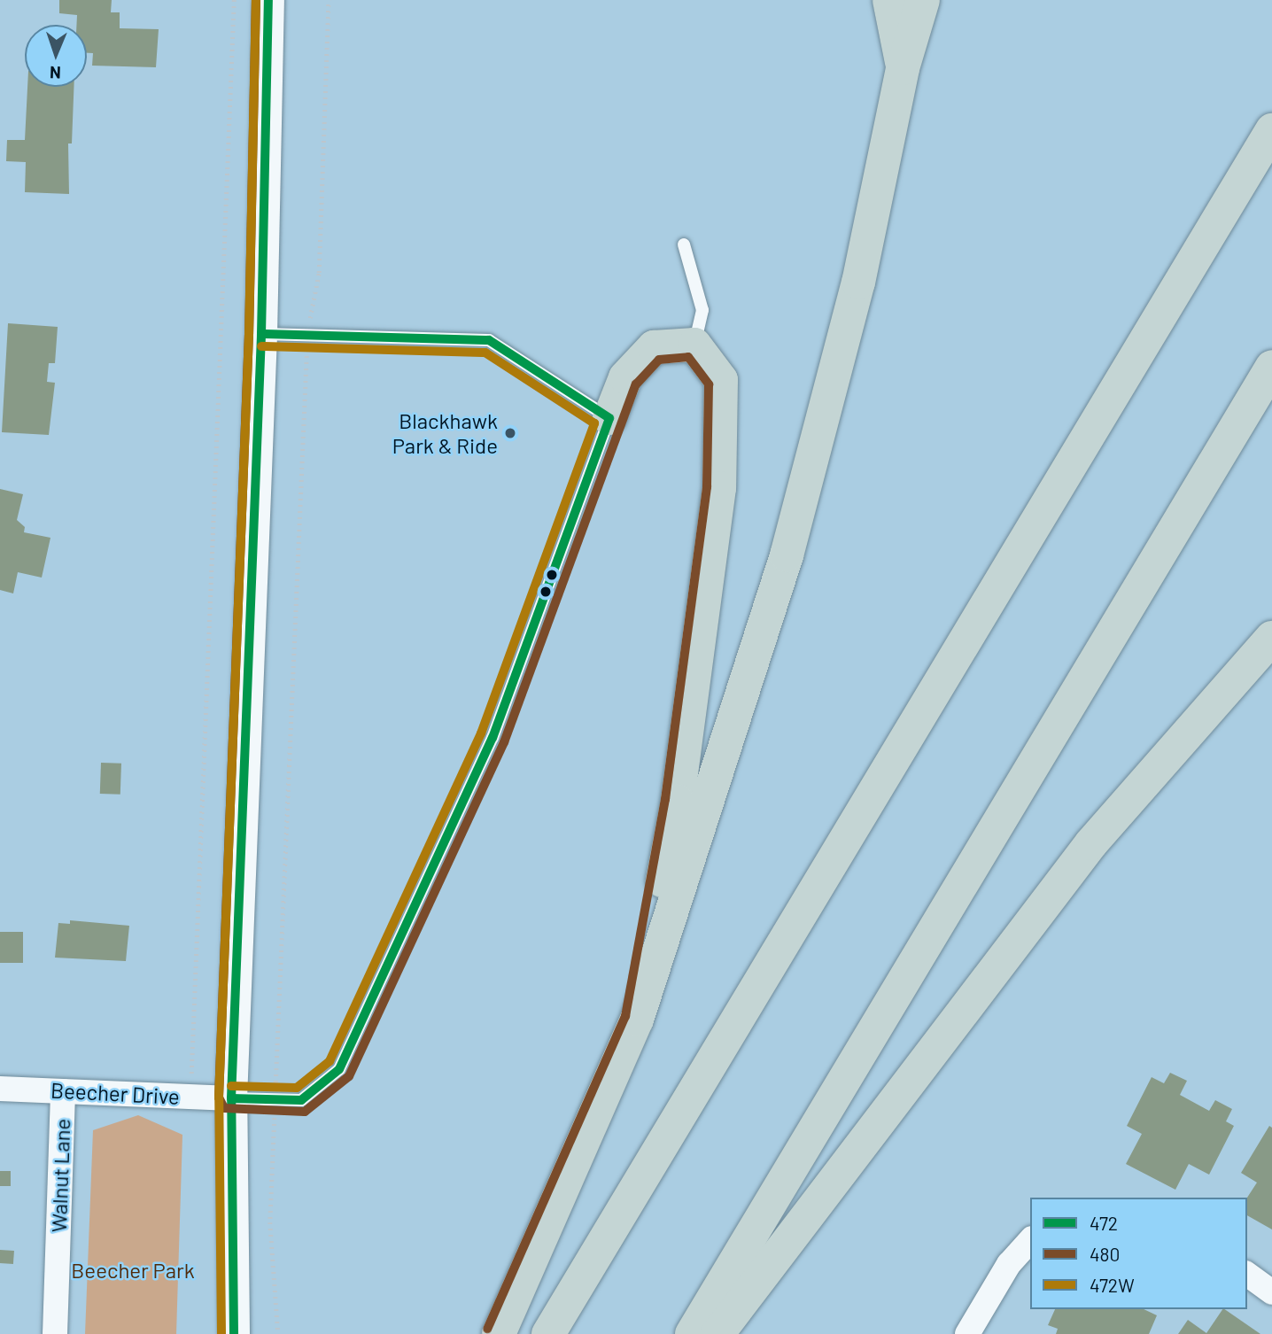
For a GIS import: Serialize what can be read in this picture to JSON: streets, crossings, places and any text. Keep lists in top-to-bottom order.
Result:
{
  "streets": {
    "street": ["Beecher Drive", "Walnut Lane"]
  },
  "crossings": [
    ["Beecher Drive", "Walnut Lane"]
  ],
  "parks": ["Beecher Park"],
  "places": ["Blackhawk Park & Ride"],
  "lines": ["transit line 472", "transit line 480", "transit line 472W"],
  "legend": ["472", "480", "472W"],
  "north": "bottom"
}
